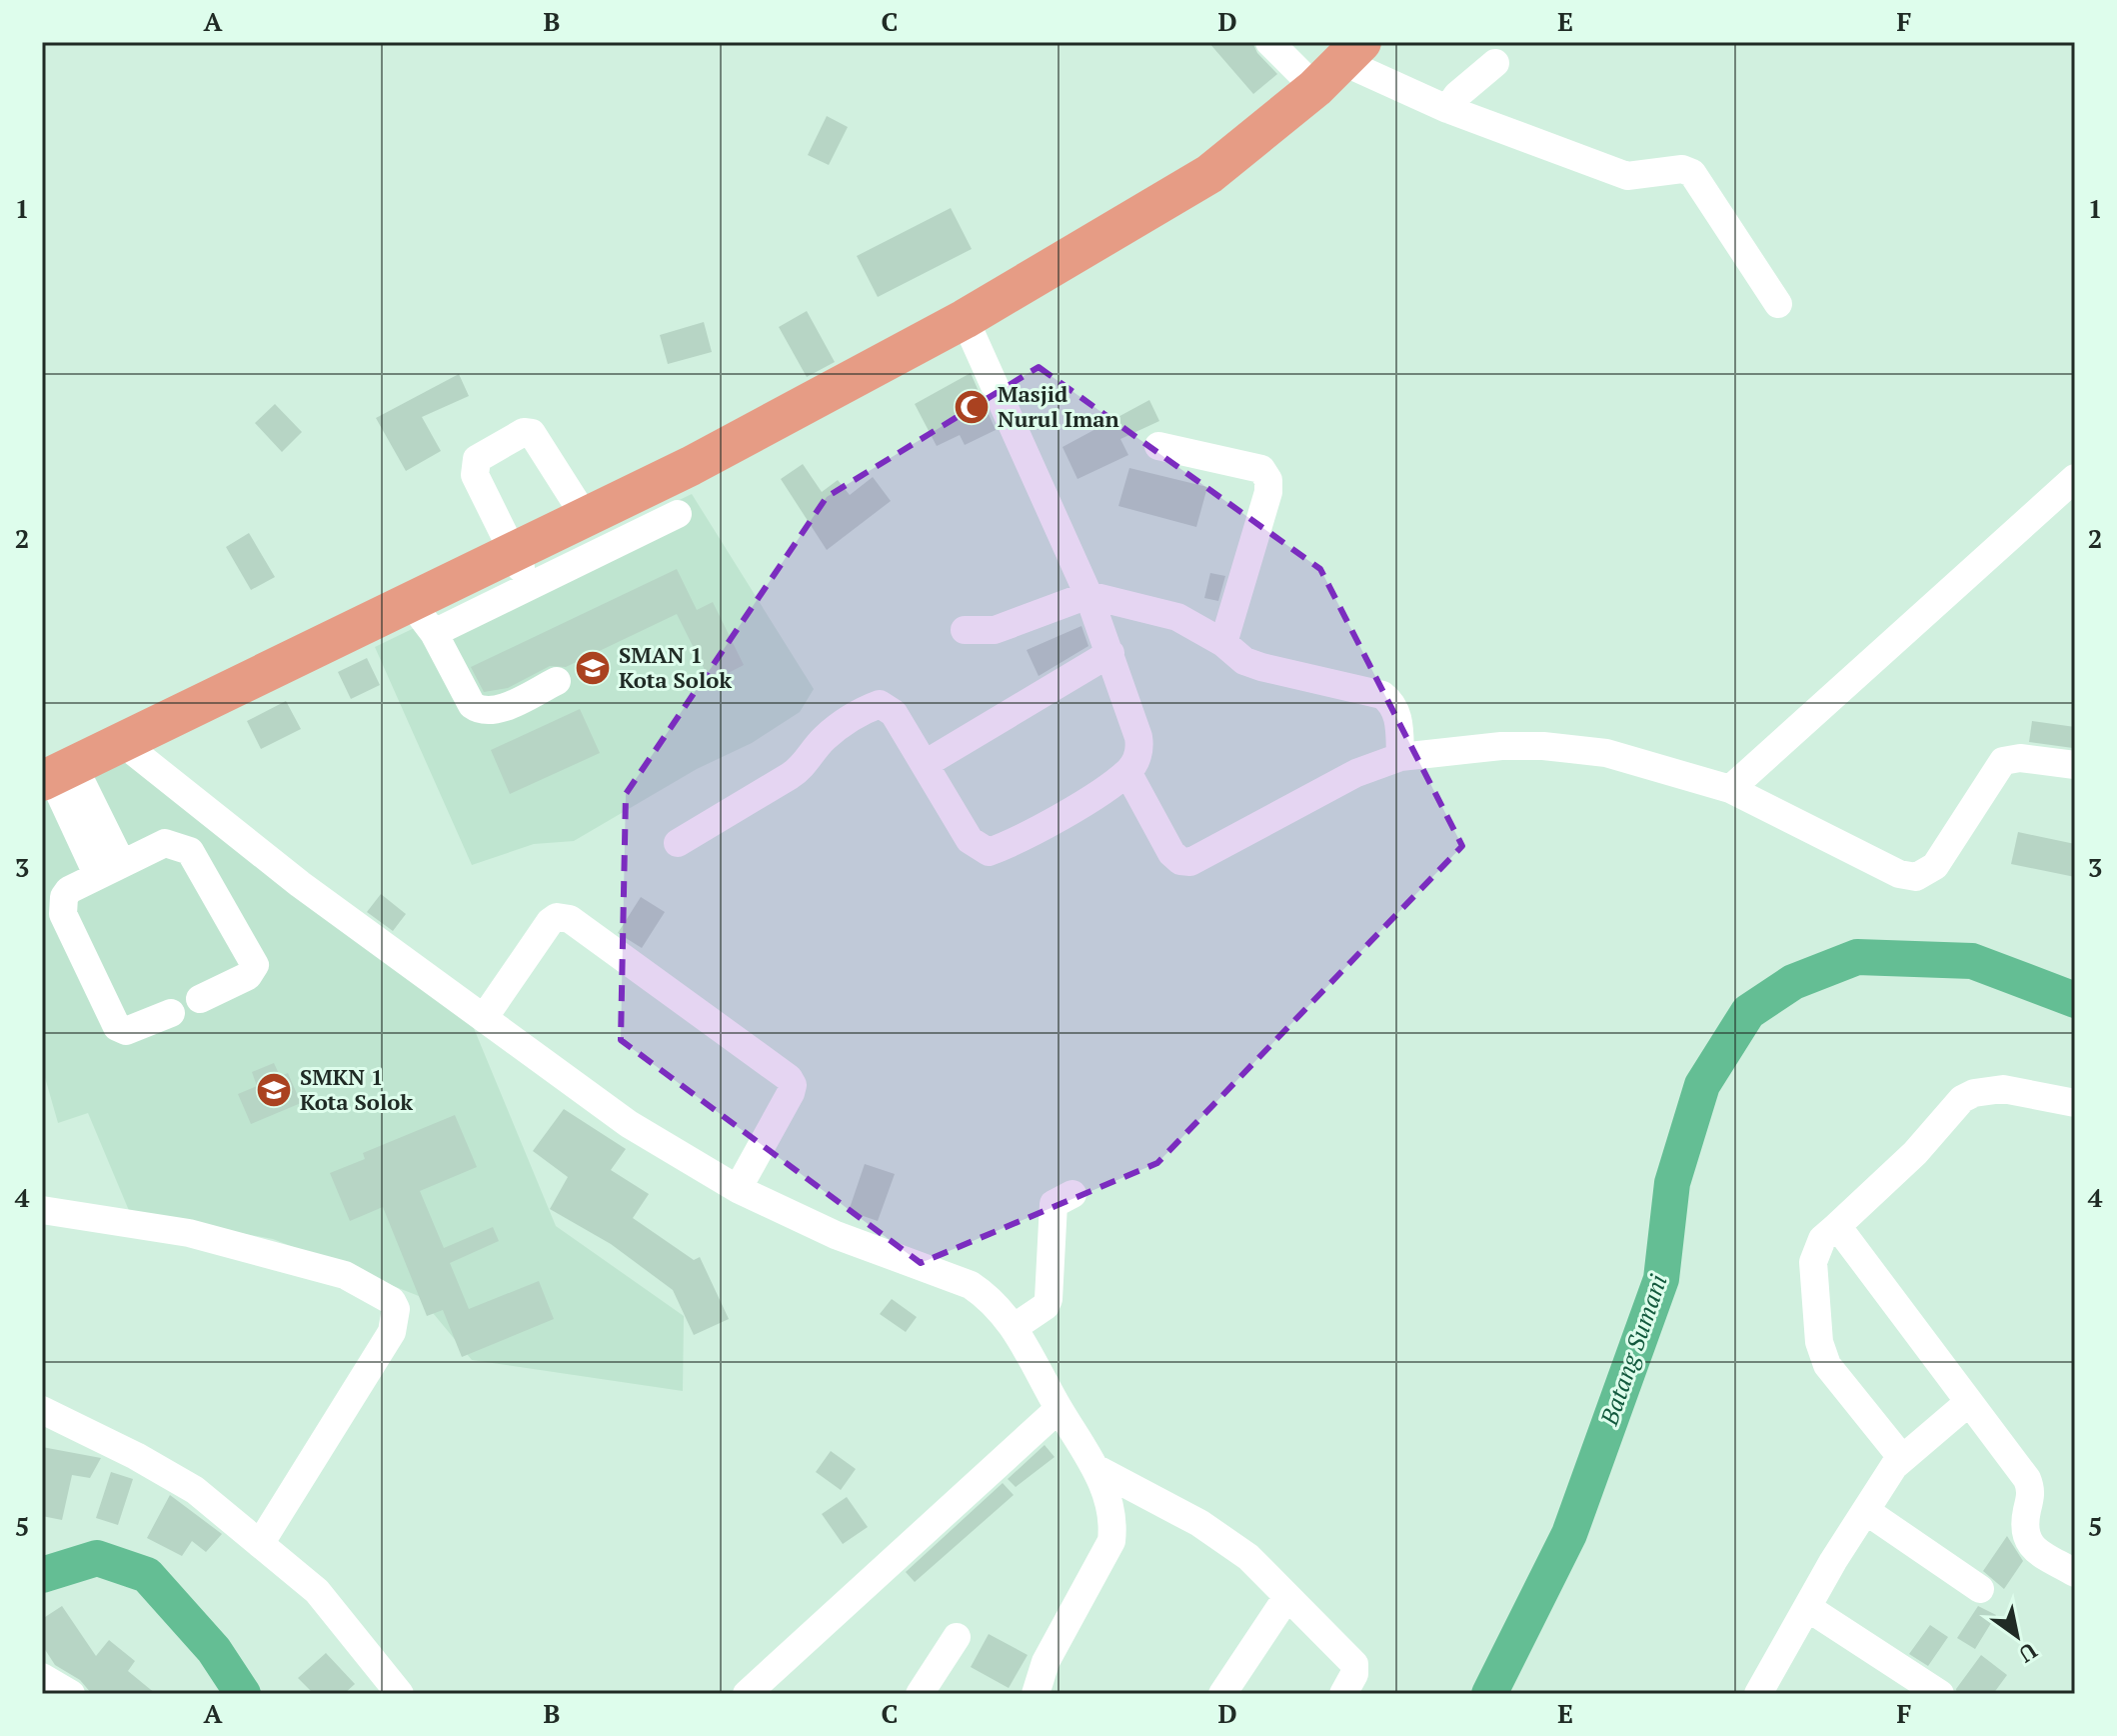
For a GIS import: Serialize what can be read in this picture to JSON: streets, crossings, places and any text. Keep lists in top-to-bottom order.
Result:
{
  "water": ["Batang Sumani"],
  "places": {
    "mosque": ["Masjid Nurul Iman"],
    "school or university": ["SMAN 1 Kota Solok", "SMKN 1 Kota Solok"]
  },
  "north": "bottom right",
  "grid": {
    "columns": [
      "A",
      "B",
      "C",
      "D",
      "E",
      "F"
    ],
    "rows": [
      "1",
      "2",
      "3",
      "4",
      "5"
    ]
  }
}
